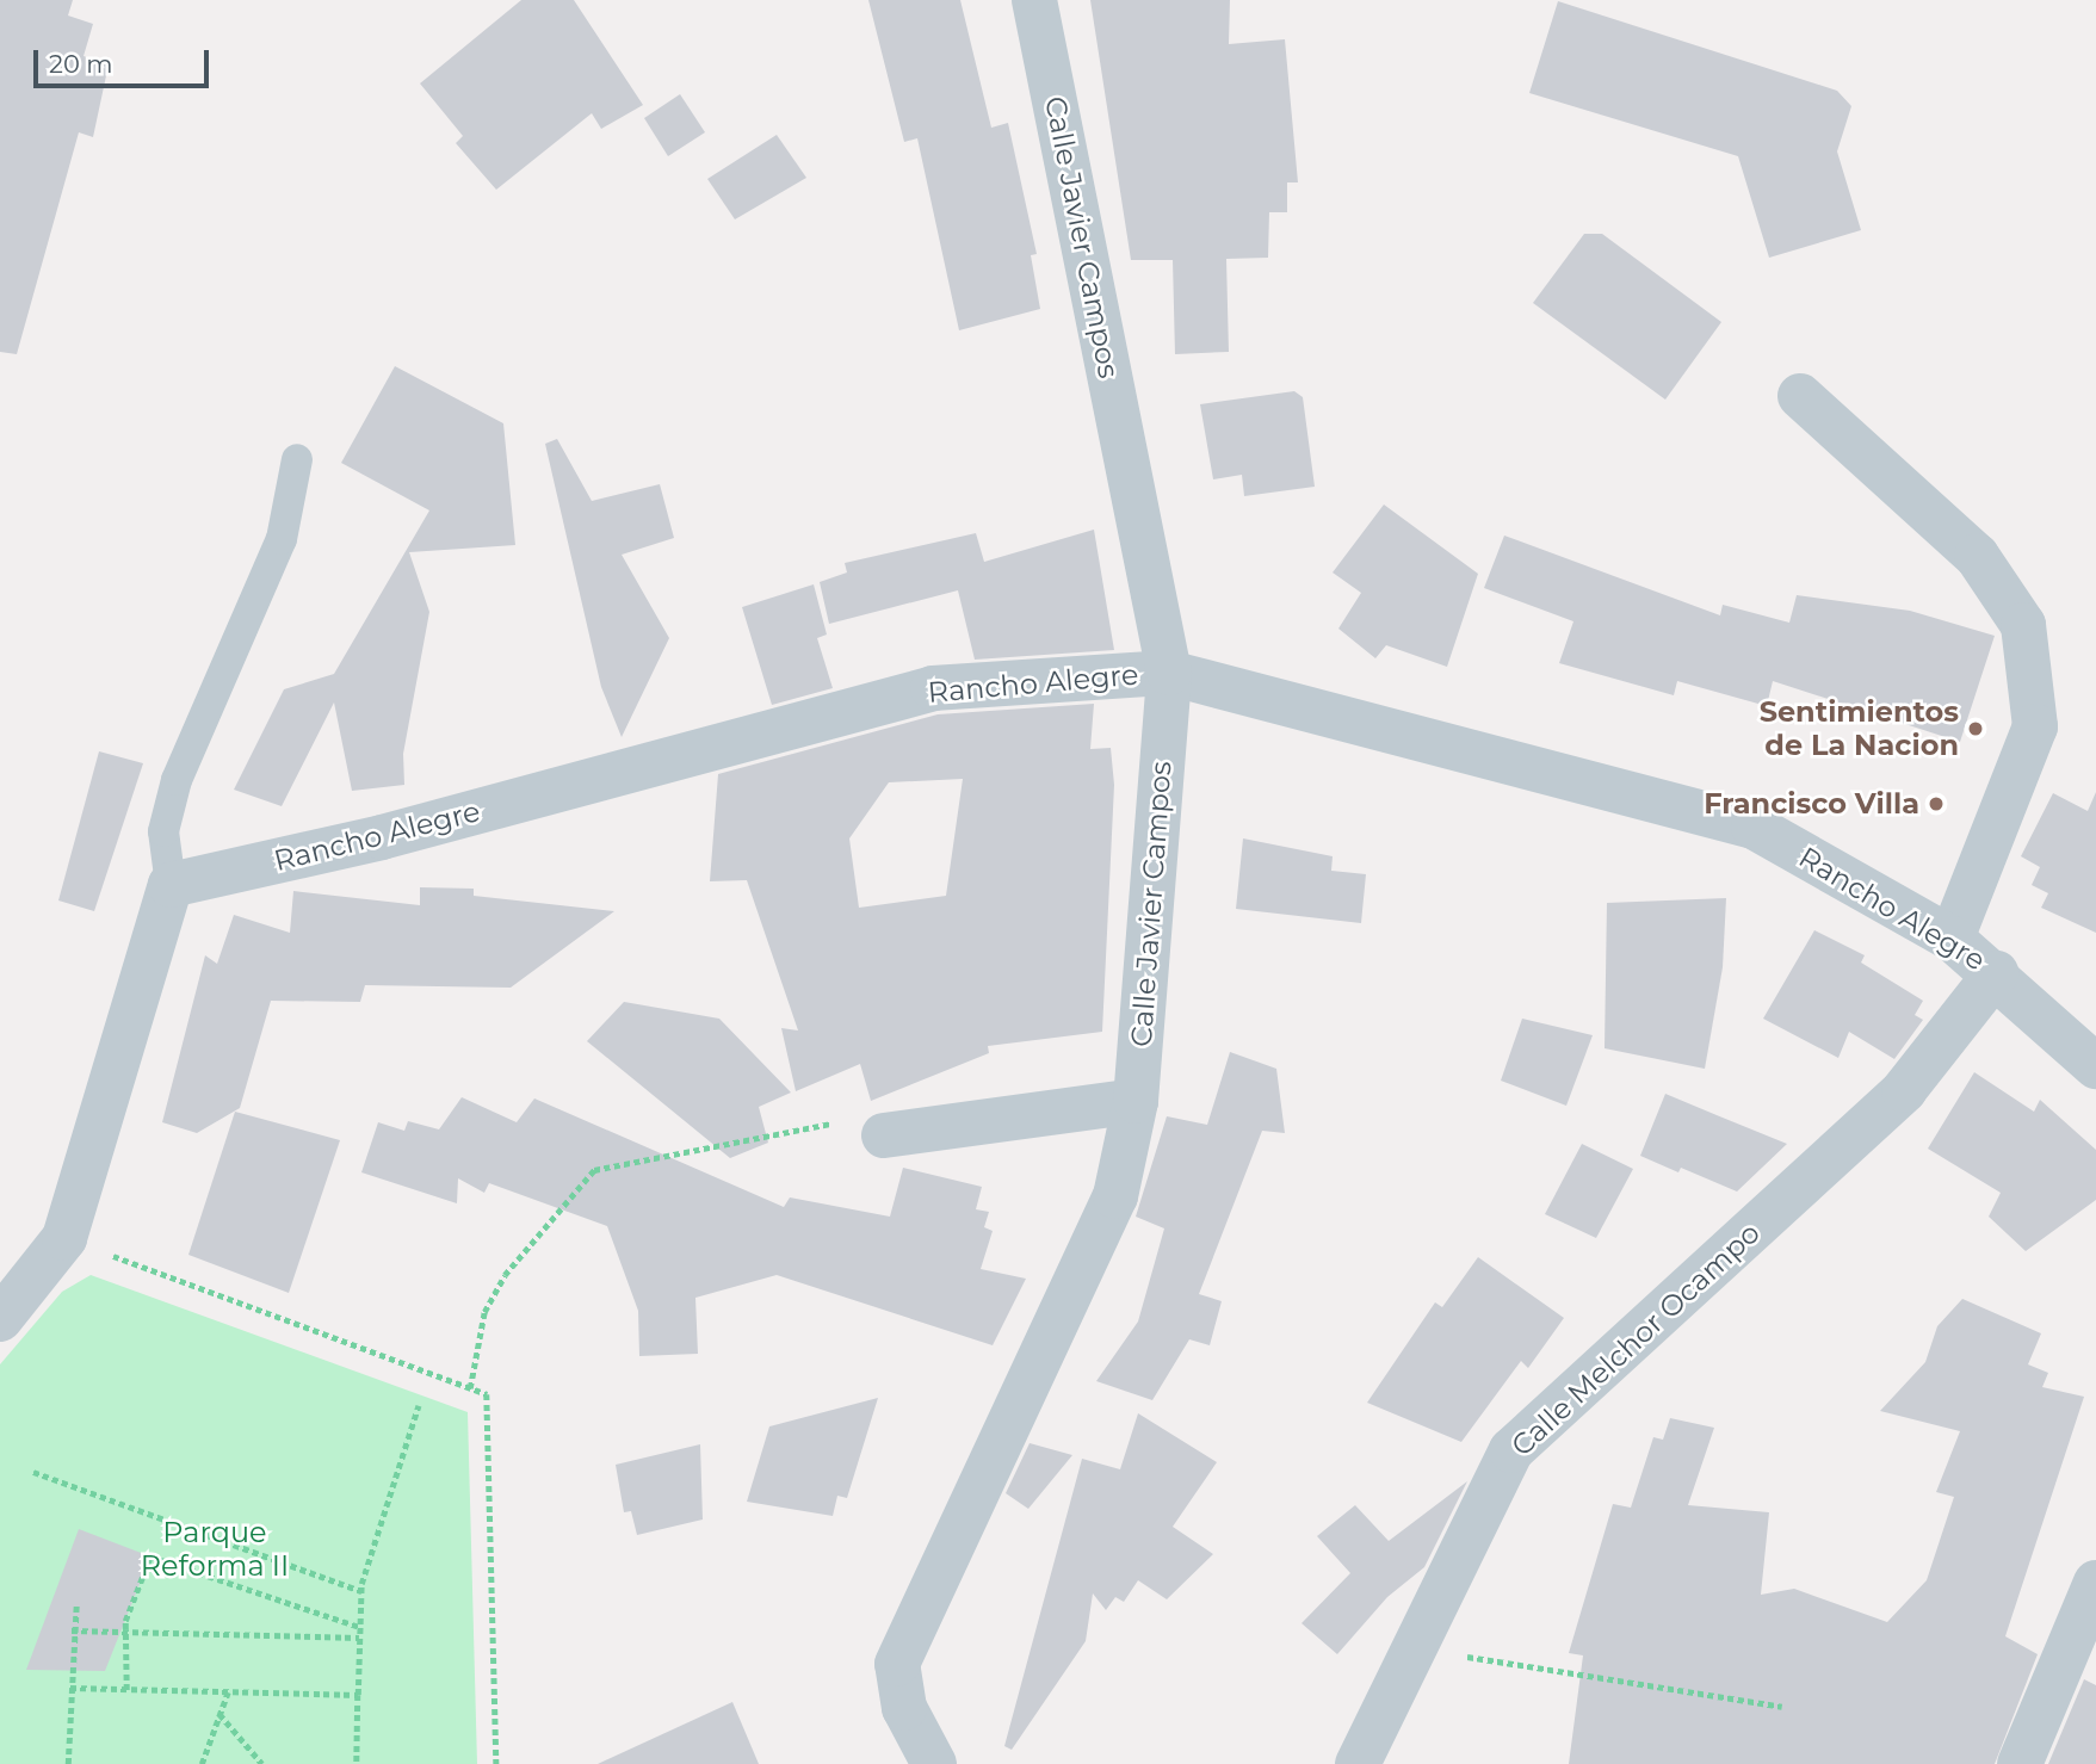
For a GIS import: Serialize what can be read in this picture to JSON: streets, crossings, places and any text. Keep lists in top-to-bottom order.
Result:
{
  "streets": {
    "street": ["Calle Javier Campos", "Rancho Alegre", "Calle Melchor Ocampo"]
  },
  "crossings": [
    ["Calle Javier Campos", "Rancho Alegre"],
    ["Rancho Alegre", "Calle Melchor Ocampo"]
  ],
  "parks": ["Parque Reforma II"],
  "places": ["Sentimientos de La Nacion", "Francisco Villa"],
  "scale_bar": "20 m"
}
